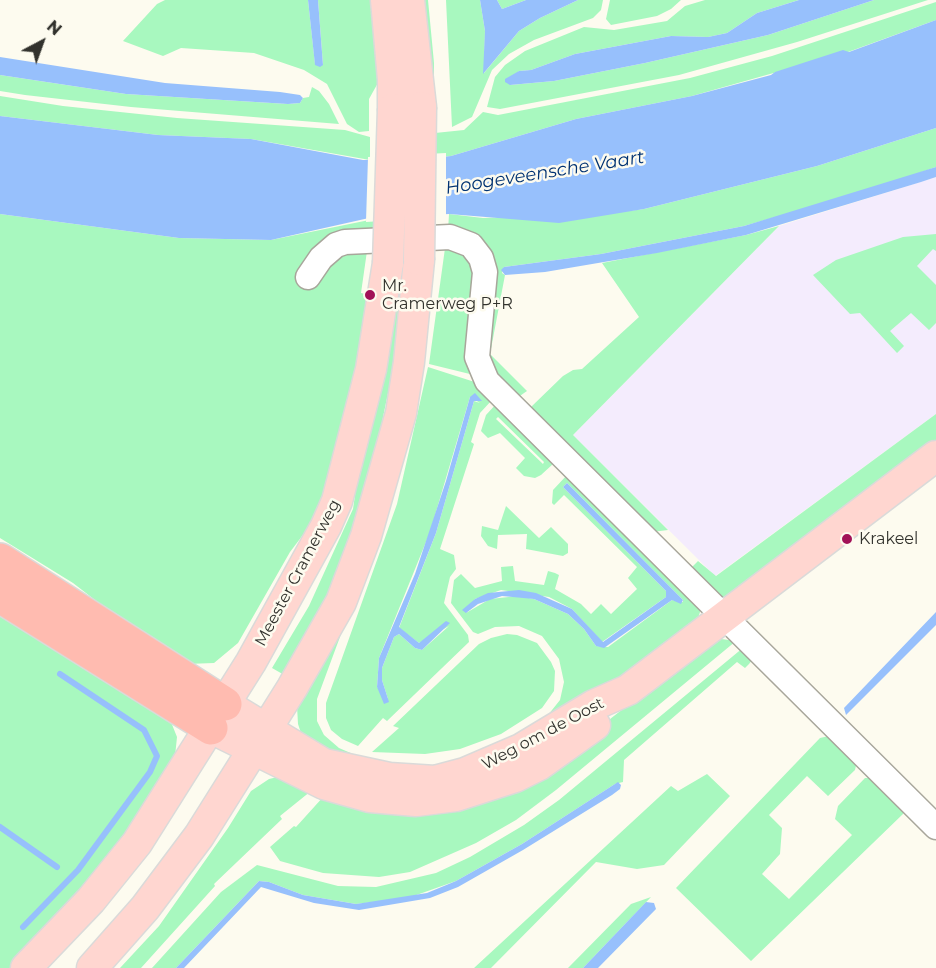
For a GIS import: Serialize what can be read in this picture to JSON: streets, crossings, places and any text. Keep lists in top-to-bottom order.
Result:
{
  "streets": {
    "main road": ["Meester Cramerweg", "Weg om de Oost"]
  },
  "crossings": [
    ["Meester Cramerweg", "Weg om de Oost"]
  ],
  "water": ["Hoogeveensche Vaart"],
  "places": ["Mr. Cramerweg P+R", "Krakeel"],
  "north": "top right"
}
